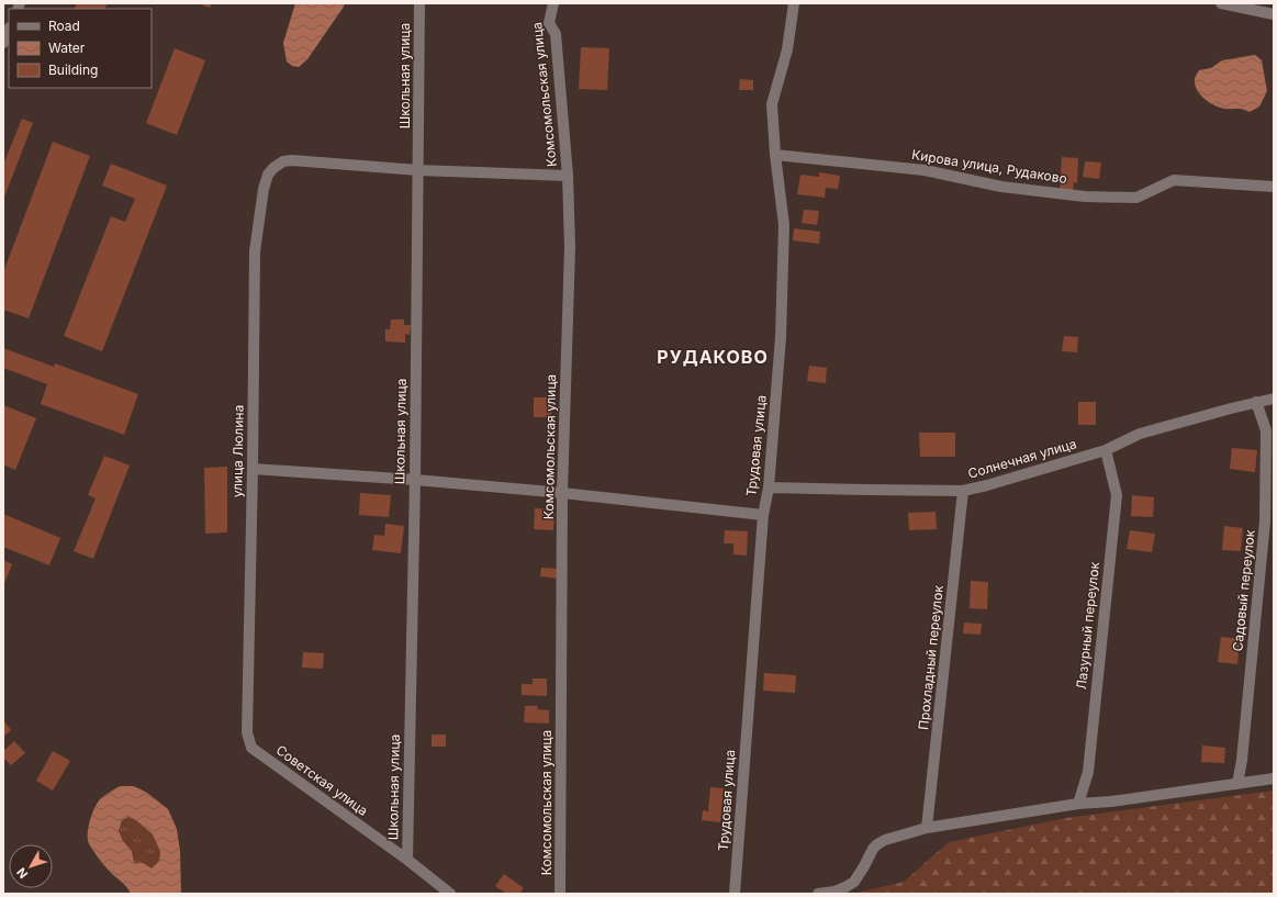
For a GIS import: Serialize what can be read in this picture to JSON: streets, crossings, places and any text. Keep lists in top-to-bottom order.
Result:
{
  "streets": {
    "street": [
      "Школьная улица",
      "Комсомольская улица",
      "Кирова улица, Рудаково",
      "Трудовая улица",
      "улица Люлина",
      "Солнечная улица",
      "Садовый переулок",
      "Лазурный переулок",
      "Прохладный переулок",
      "Советская улица"
    ]
  },
  "crossings": [
    ["Школьная улица", "улица Люлина"],
    ["Школьная улица", "Советская улица"],
    ["Кирова улица, Рудаково", "Трудовая улица"],
    ["Трудовая улица", "Солнечная улица"],
    ["улица Люлина", "Советская улица"],
    ["Солнечная улица", "Садовый переулок"],
    ["Солнечная улица", "Лазурный переулок"],
    ["Солнечная улица", "Прохладный переулок"]
  ],
  "districts": ["РУДАКОВО"],
  "legend": ["Road", "Water", "Building"],
  "north": "bottom left"
}
